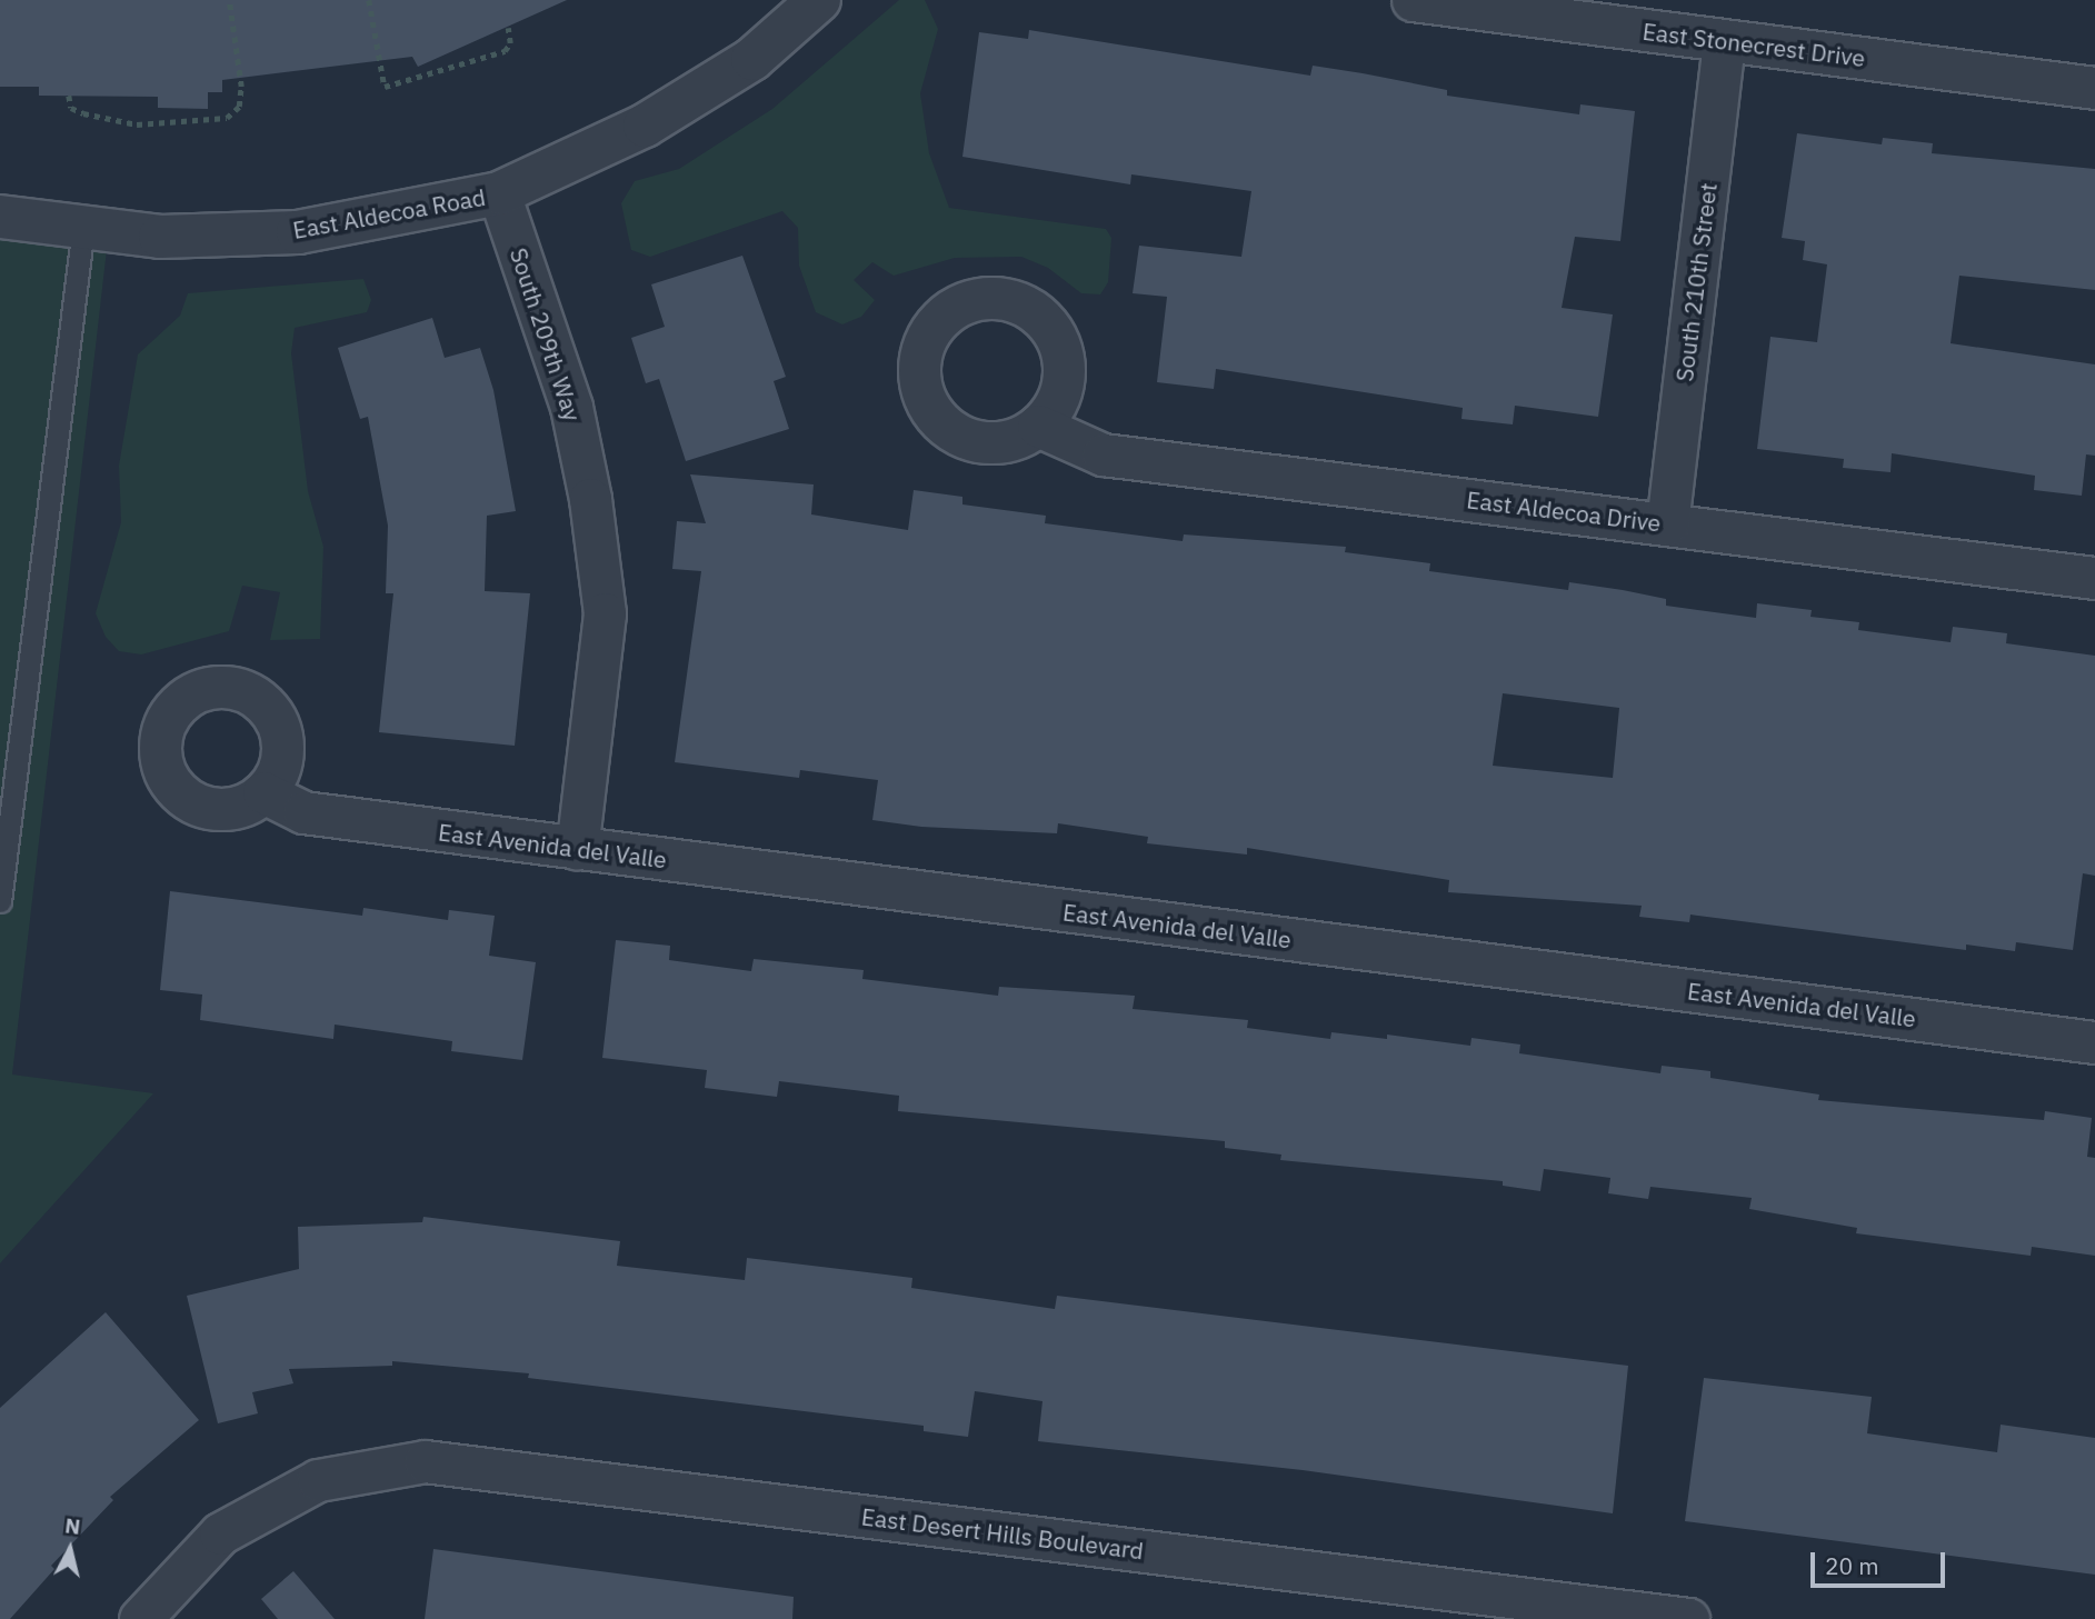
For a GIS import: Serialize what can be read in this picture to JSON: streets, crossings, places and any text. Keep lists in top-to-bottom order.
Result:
{
  "streets": {
    "street": [
      "East Stonecrest Drive",
      "East Aldecoa Road",
      "South 210th Street",
      "South 209th Way",
      "East Aldecoa Drive",
      "East Avenida del Valle",
      "East Desert Hills Boulevard"
    ]
  },
  "crossings": [
    ["East Stonecrest Drive", "South 210th Street"],
    ["East Aldecoa Road", "South 209th Way"],
    ["South 210th Street", "East Aldecoa Drive"],
    ["South 209th Way", "East Avenida del Valle"]
  ],
  "scale_bar": "20 m",
  "north": "top"
}
